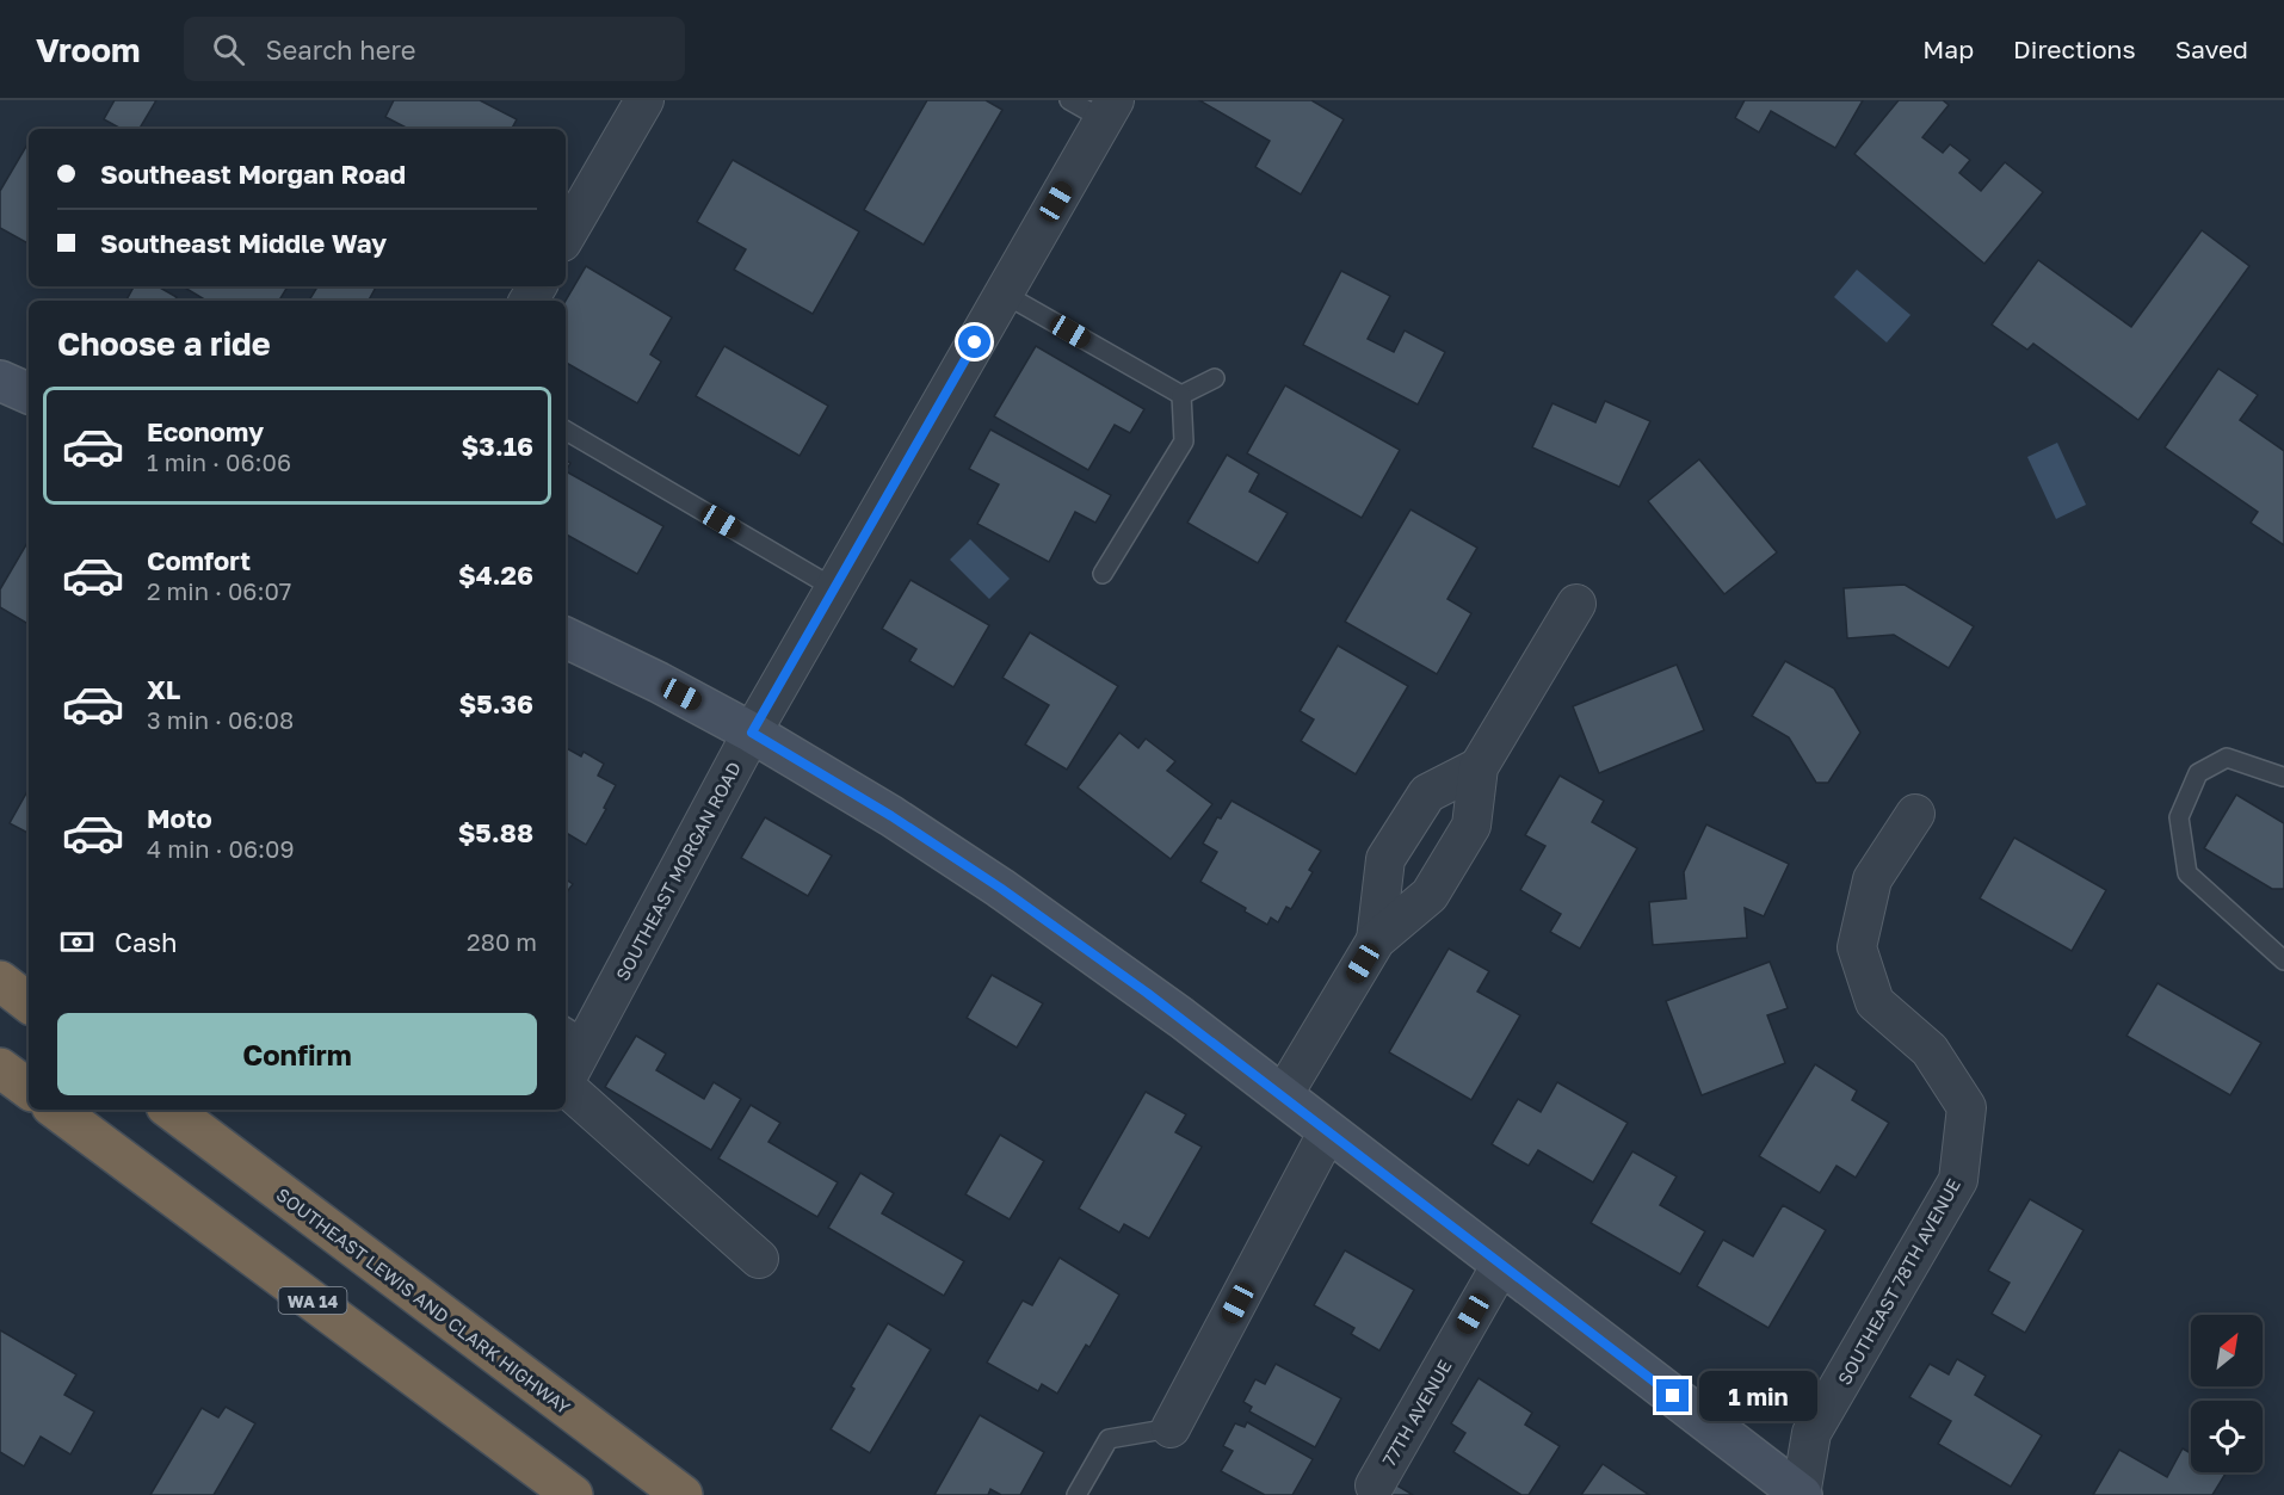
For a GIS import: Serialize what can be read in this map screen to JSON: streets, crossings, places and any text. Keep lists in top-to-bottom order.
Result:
{
  "streets": {
    "highway": ["WA 14", "SOUTHEAST LEWIS AND CLARK HIGHWAY"],
    "street": ["SOUTHEAST MORGAN ROAD", "SOUTHEAST 78TH AVENUE", "77TH AVENUE"]
  },
  "north": "top right",
  "page": {
    "header": "Vroom",
    "search": "Search here",
    "nav": ["Map", "Directions", "Saved"],
    "banner": ["Southeast Morgan Road", "Southeast Middle Way"],
    "heading": "Choose a ride",
    "list": [
      {
        "name": "Economy",
        "note": "1 min · 06:06",
        "value": "$3.16"
      },
      {
        "name": "Comfort",
        "note": "2 min · 06:07",
        "value": "$4.26"
      },
      {
        "name": "XL",
        "note": "3 min · 06:08",
        "value": "$5.36"
      },
      {
        "name": "Moto",
        "note": "4 min · 06:09",
        "value": "$5.88"
      }
    ],
    "pay": ["Cash", "280 m"],
    "buttons": "Confirm",
    "bubble": "1 min"
  }
}
